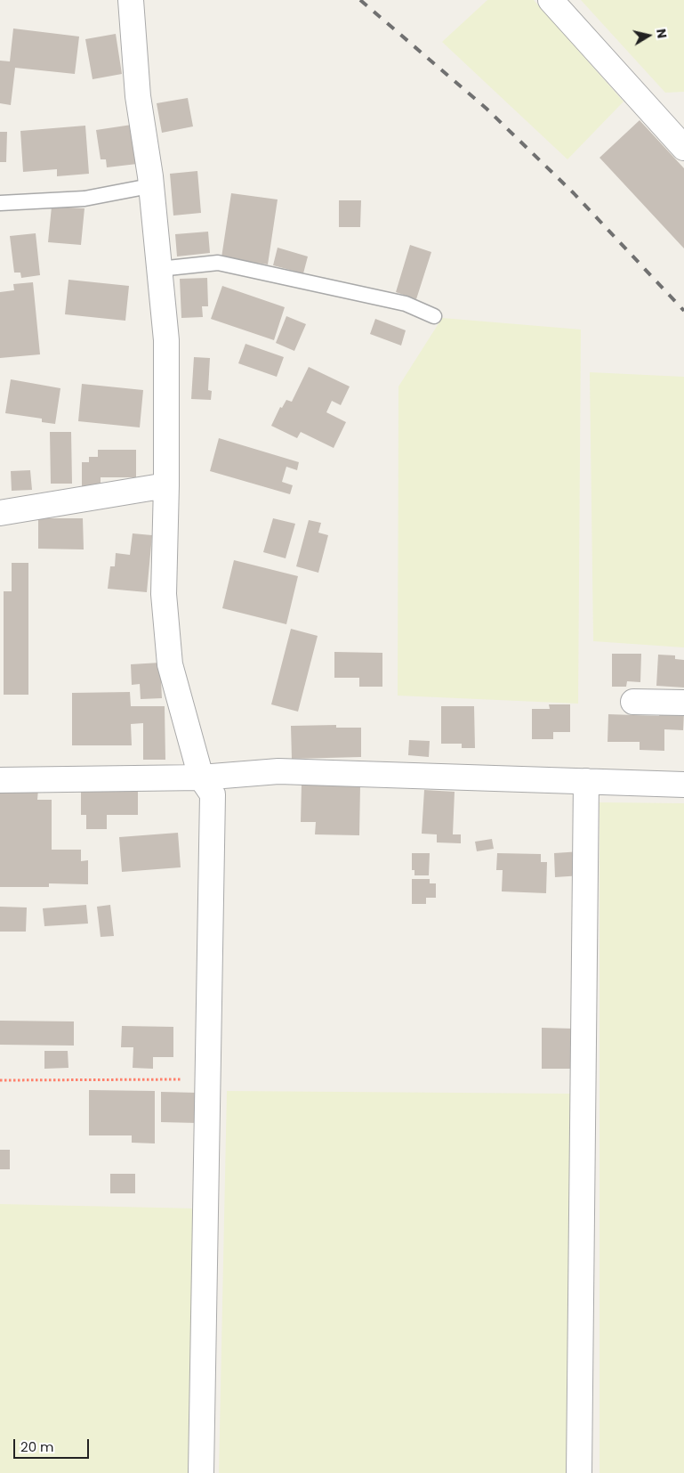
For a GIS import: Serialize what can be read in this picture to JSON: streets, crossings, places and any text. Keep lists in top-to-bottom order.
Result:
{
  "scale_bar": "20 m",
  "north": "right"
}
